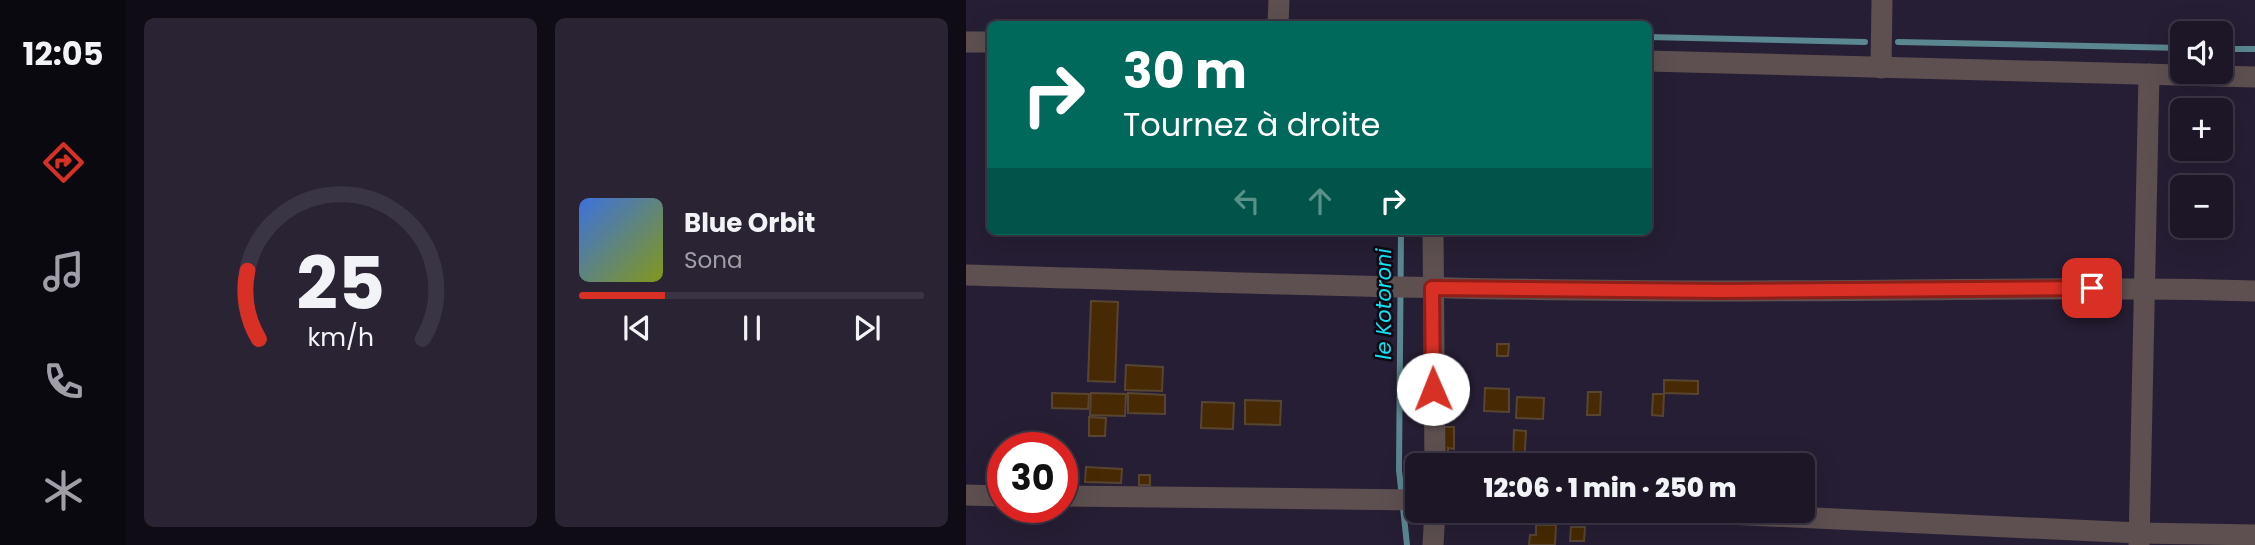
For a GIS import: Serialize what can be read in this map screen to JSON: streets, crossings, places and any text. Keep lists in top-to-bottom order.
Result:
{
  "water": ["le Kotoroni"],
  "page": {
    "tabs": "12:05",
    "map_buttons": ["+", "−"],
    "turn": ["30 m", "Tournez à droite"],
    "song": ["Blue Orbit", "Sona"],
    "limit": "30",
    "trip": "12:06 · 1 min · 250 m",
    "gauge": ["25", "km/h"]
  }
}
